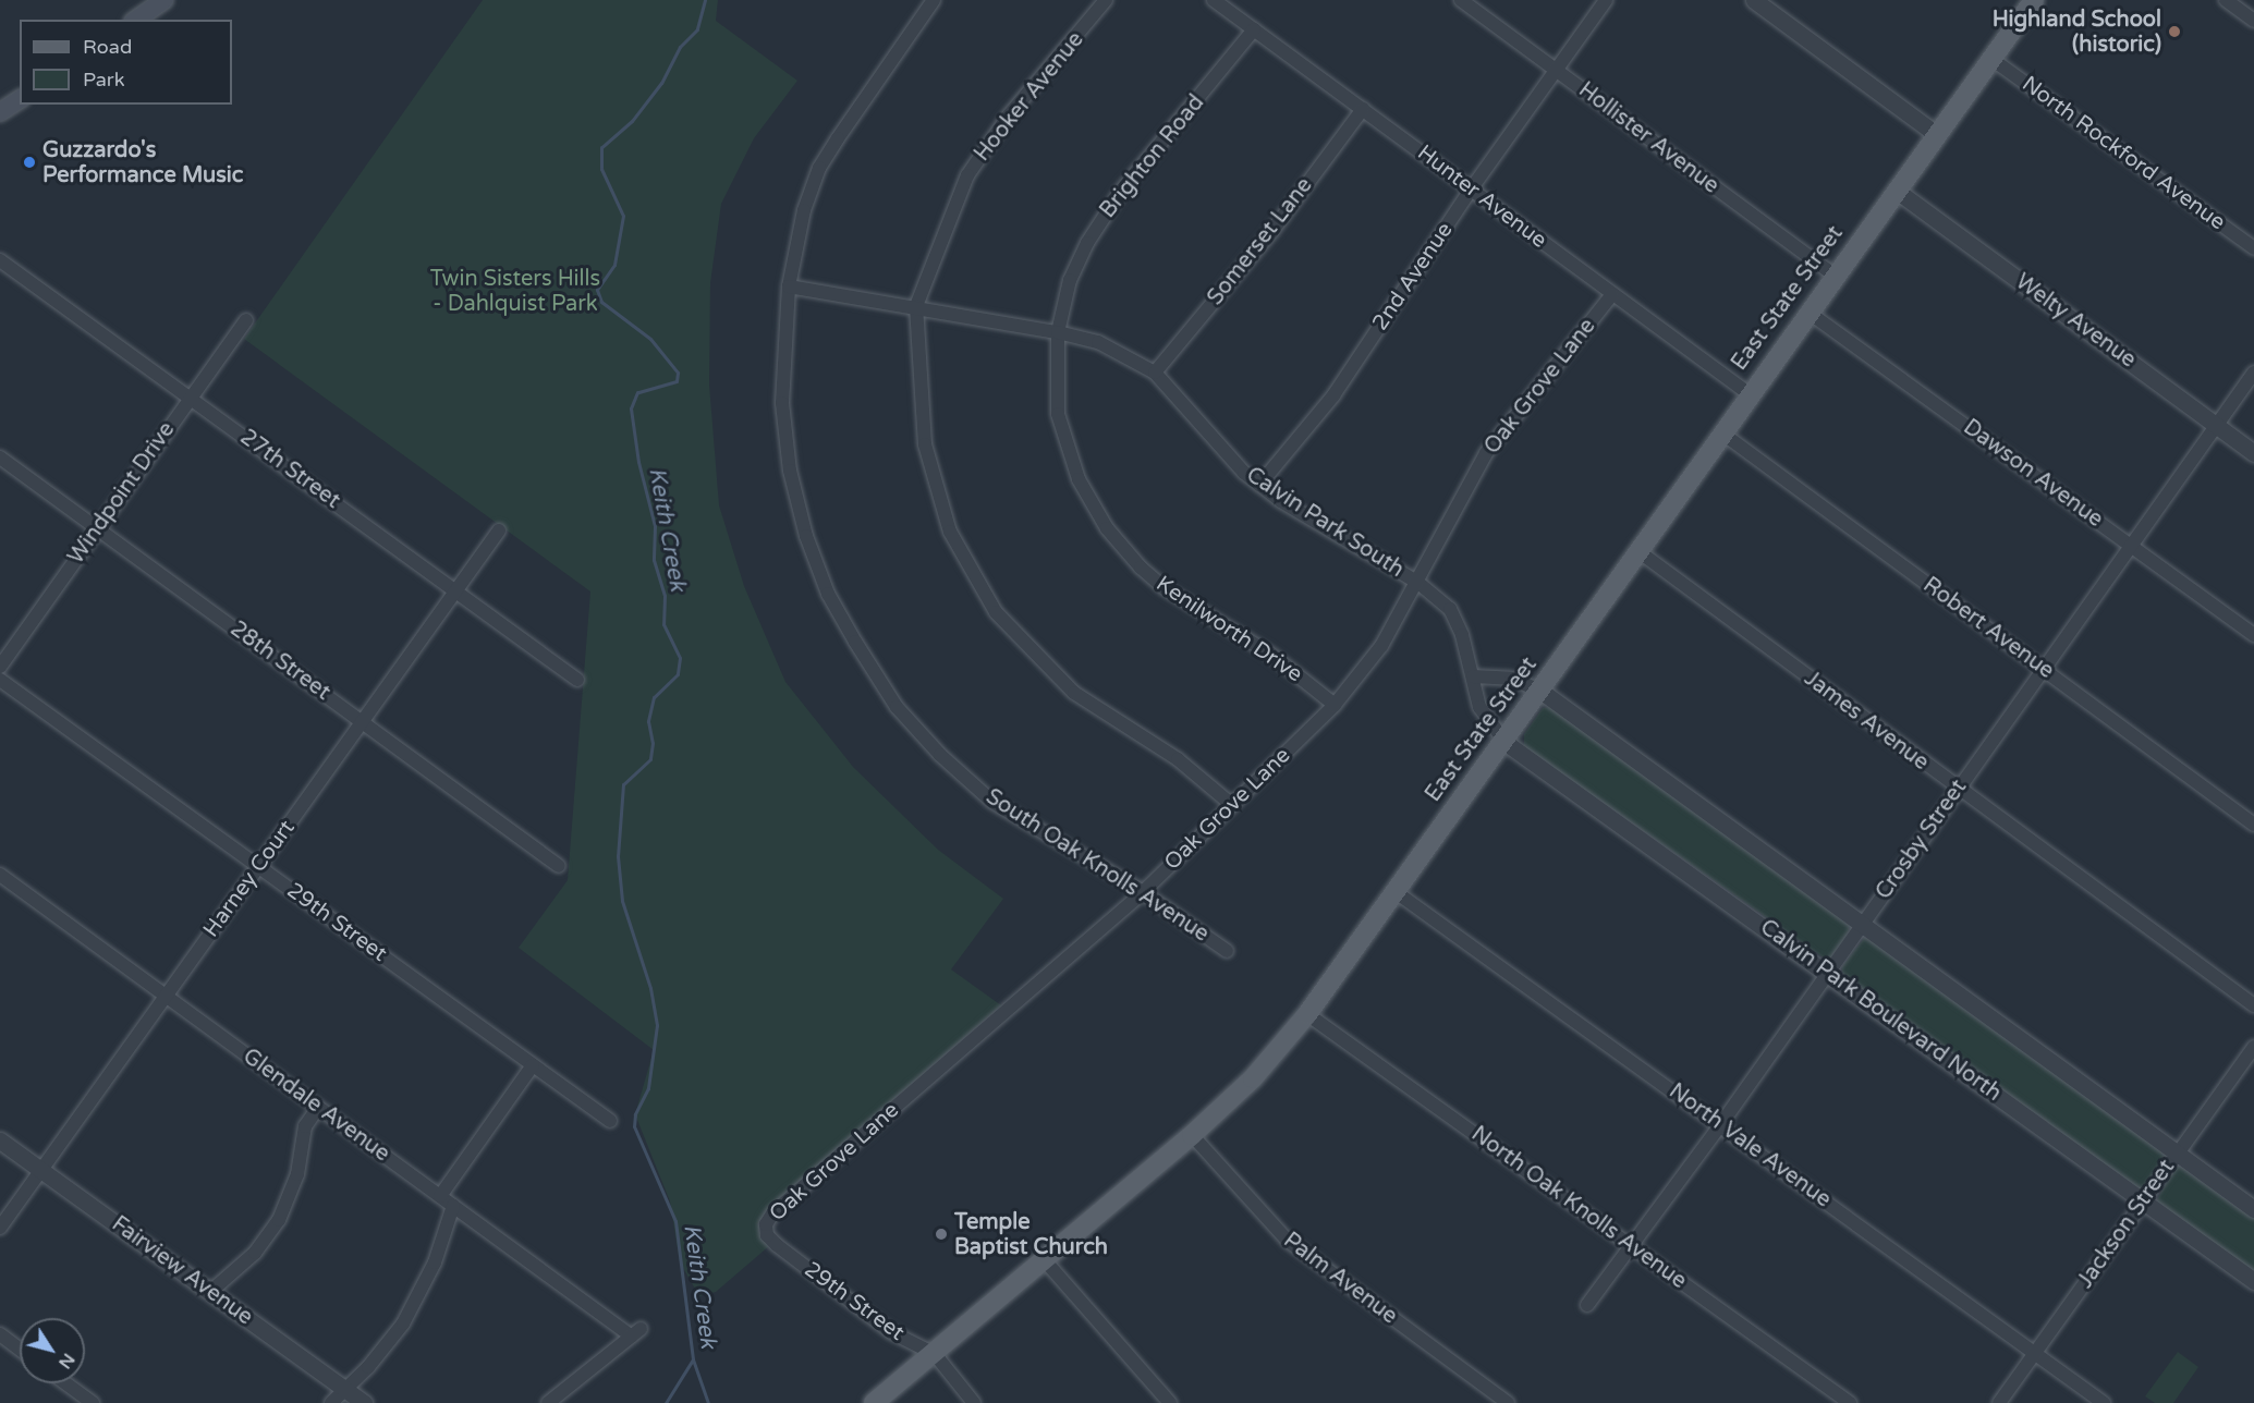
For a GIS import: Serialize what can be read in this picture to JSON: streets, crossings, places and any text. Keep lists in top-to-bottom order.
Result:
{
  "streets": {
    "main road": ["East State Street"],
    "street": [
      "Hooker Avenue",
      "Hollister Avenue",
      "North Rockford Avenue",
      "Brighton Road",
      "Hunter Avenue",
      "Somerset Lane",
      "2nd Avenue",
      "Welty Avenue",
      "Oak Grove Lane",
      "27th Street",
      "Dawson Avenue",
      "Windpoint Drive",
      "Calvin Park South",
      "Robert Avenue",
      "Kenilworth Drive",
      "28th Street",
      "James Avenue",
      "Crosby Street",
      "South Oak Knolls Avenue",
      "Harney Court",
      "29th Street",
      "Calvin Park Boulevard North",
      "Glendale Avenue",
      "North Vale Avenue",
      "North Oak Knolls Avenue",
      "Jackson Street",
      "Fairview Avenue",
      "Palm Avenue"
    ]
  },
  "crossings": [
    ["Hooker Avenue", "Calvin Park South"],
    ["Hollister Avenue", "2nd Avenue"],
    ["Hollister Avenue", "East State Street"],
    ["North Rockford Avenue", "East State Street"],
    ["Brighton Road", "Hunter Avenue"],
    ["Brighton Road", "Calvin Park South"],
    ["Brighton Road", "Kenilworth Drive"],
    ["Hunter Avenue", "Somerset Lane"],
    ["Hunter Avenue", "2nd Avenue"],
    ["Hunter Avenue", "East State Street"],
    ["Hunter Avenue", "Oak Grove Lane"],
    ["Somerset Lane", "Calvin Park South"],
    ["2nd Avenue", "Calvin Park South"],
    ["East State Street", "Welty Avenue"],
    ["East State Street", "Dawson Avenue"],
    ["East State Street", "Calvin Park South"],
    ["East State Street", "Robert Avenue"],
    ["East State Street", "James Avenue"],
    ["East State Street", "29th Street"],
    ["East State Street", "Calvin Park Boulevard North"],
    ["East State Street", "North Vale Avenue"],
    ["East State Street", "North Oak Knolls Avenue"],
    ["East State Street", "Palm Avenue"],
    ["Welty Avenue", "Crosby Street"],
    ["Oak Grove Lane", "Calvin Park South"],
    ["Oak Grove Lane", "Kenilworth Drive"],
    ["Oak Grove Lane", "South Oak Knolls Avenue"],
    ["Oak Grove Lane", "29th Street"],
    ["27th Street", "Windpoint Drive"],
    ["27th Street", "Harney Court"],
    ["Dawson Avenue", "Crosby Street"],
    ["Windpoint Drive", "28th Street"],
    ["Calvin Park South", "Kenilworth Drive"],
    ["Calvin Park South", "South Oak Knolls Avenue"],
    ["Calvin Park South", "Calvin Park Boulevard North"],
    ["Robert Avenue", "Crosby Street"],
    ["28th Street", "Harney Court"],
    ["James Avenue", "Crosby Street"],
    ["Crosby Street", "Calvin Park Boulevard North"],
    ["Crosby Street", "North Vale Avenue"],
    ["Crosby Street", "North Oak Knolls Avenue"],
    ["Harney Court", "29th Street"],
    ["Harney Court", "Glendale Avenue"],
    ["Harney Court", "Fairview Avenue"],
    ["Calvin Park Boulevard North", "Jackson Street"],
    ["North Vale Avenue", "Jackson Street"]
  ],
  "water": ["Keith Creek"],
  "parks": ["Twin Sisters Hills - Dahlquist Park"],
  "places": ["Highland School (historic)", "Guzzardo's Performance Music", "Temple Baptist Church"],
  "legend": ["Road", "Park"],
  "north": "bottom right"
}
